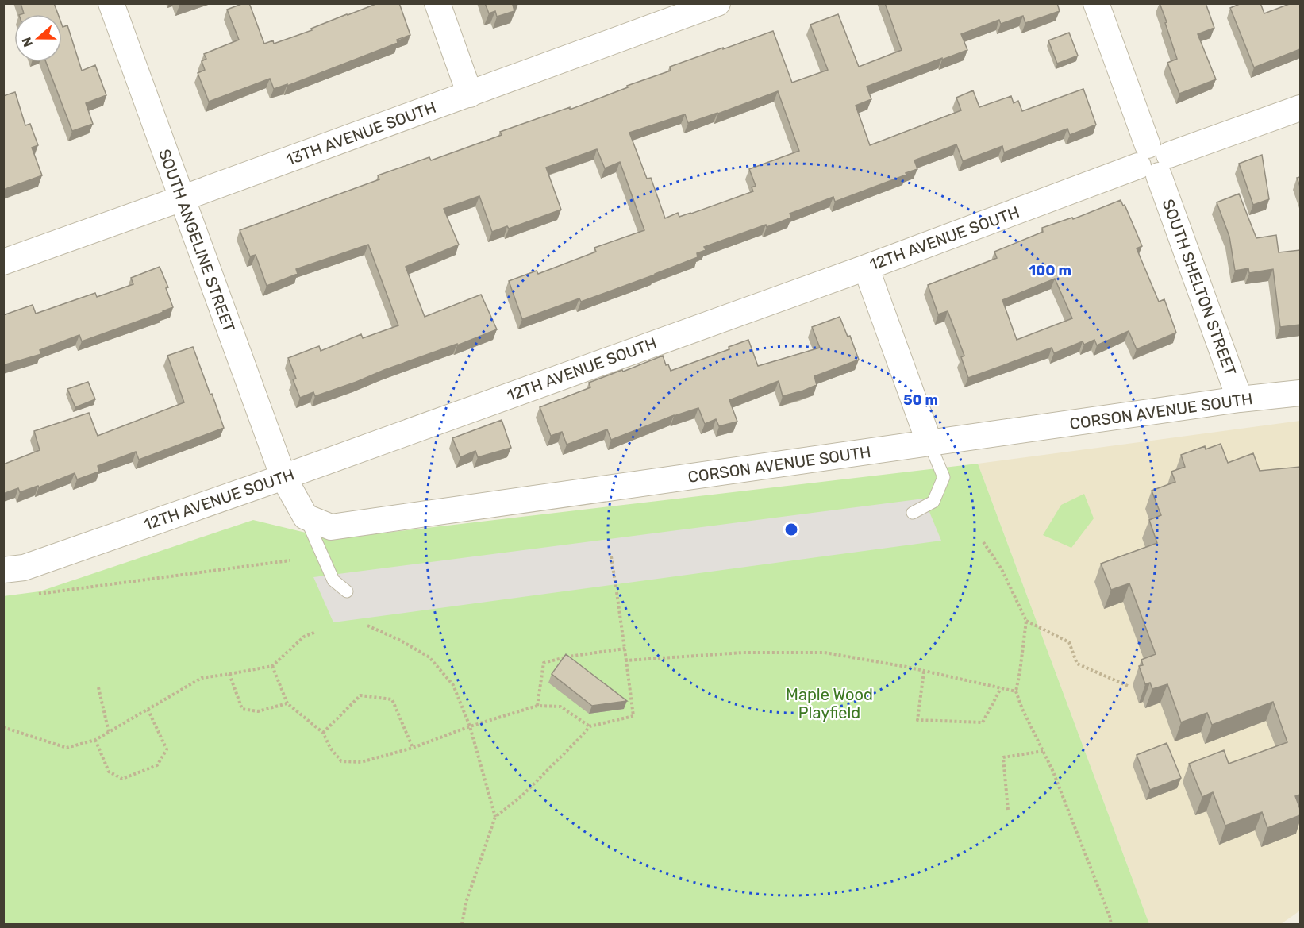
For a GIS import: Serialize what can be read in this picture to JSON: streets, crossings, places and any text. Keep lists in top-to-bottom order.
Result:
{
  "streets": {
    "street": [
      "13TH AVENUE SOUTH",
      "12TH AVENUE SOUTH",
      "SOUTH ANGELINE STREET",
      "SOUTH SHELTON STREET",
      "CORSON AVENUE SOUTH"
    ]
  },
  "crossings": [
    ["13TH AVENUE SOUTH", "SOUTH ANGELINE STREET"],
    ["12TH AVENUE SOUTH", "SOUTH ANGELINE STREET"],
    ["12TH AVENUE SOUTH", "SOUTH SHELTON STREET"],
    ["SOUTH SHELTON STREET", "CORSON AVENUE SOUTH"]
  ],
  "parks": ["Maple Wood Playfield"],
  "north": "left",
  "rings": ["100 m", "50 m"]
}
